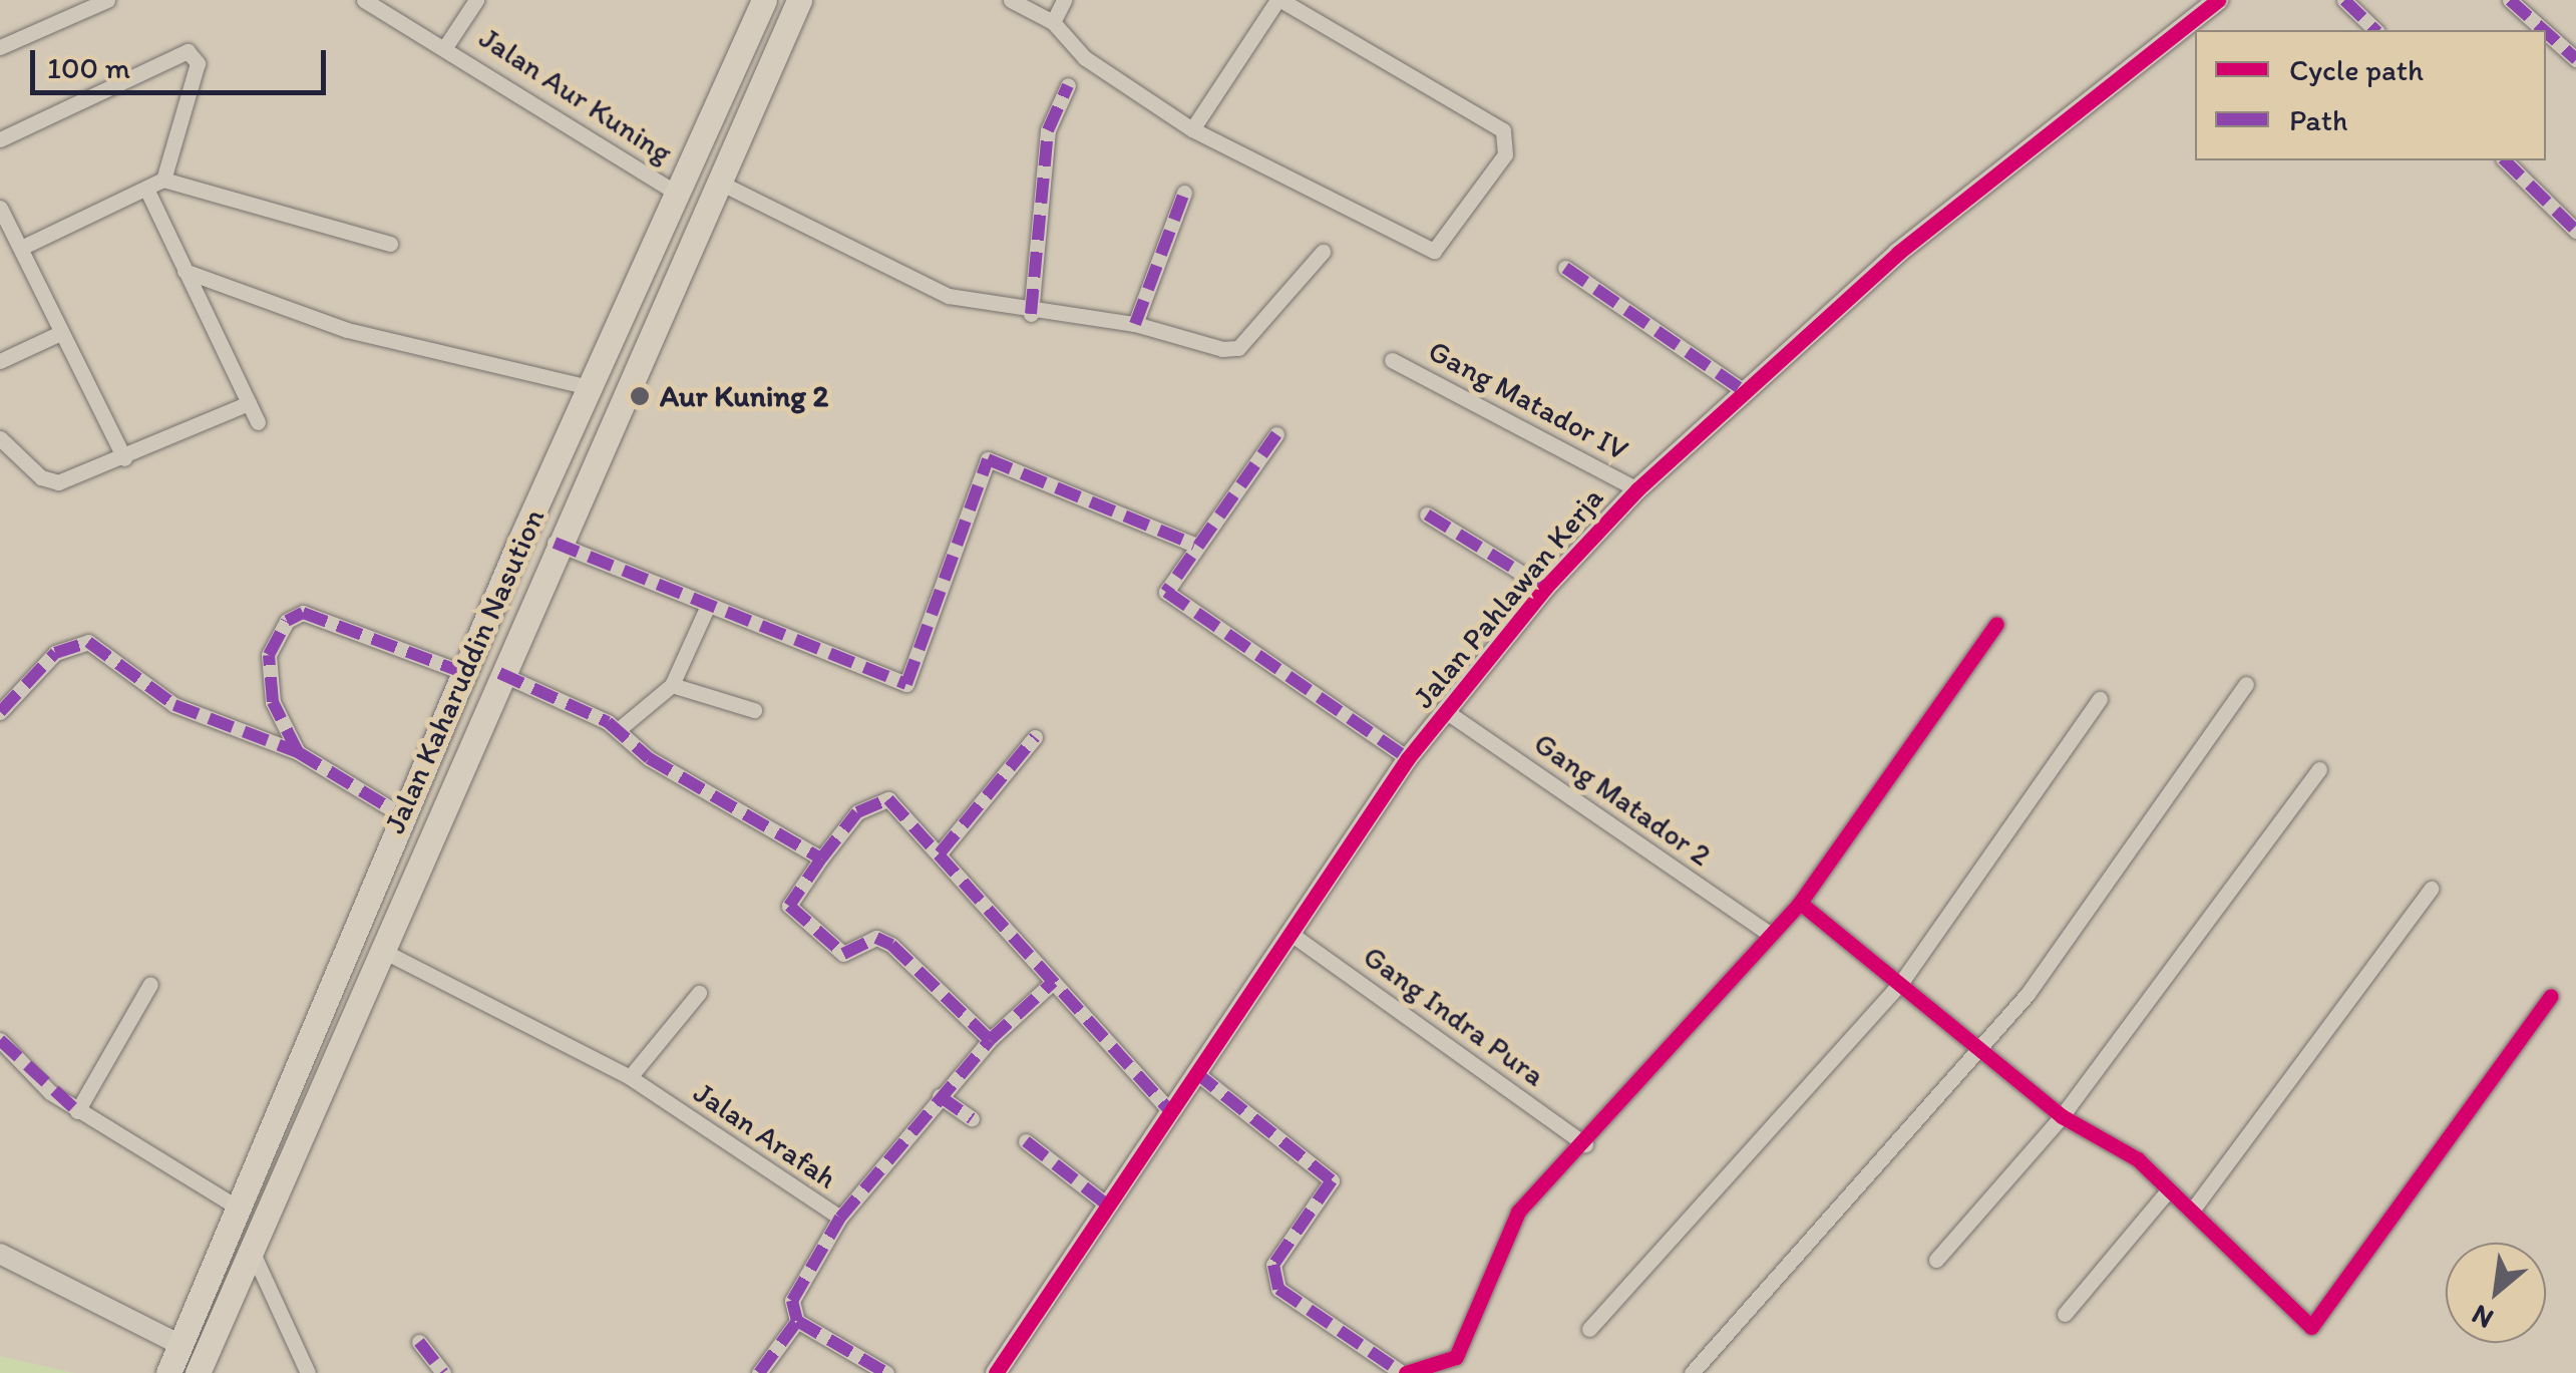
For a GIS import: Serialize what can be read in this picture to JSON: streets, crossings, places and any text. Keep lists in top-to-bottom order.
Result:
{
  "streets": {
    "highway": ["Jalan Kaharuddin Nasution"],
    "street": [
      "Jalan Aur Kuning",
      "Gang Matador IV",
      "Jalan Pahlawan Kerja",
      "Gang Matador 2",
      "Gang Indra Pura",
      "Jalan Arafah"
    ]
  },
  "crossings": [
    ["Jalan Aur Kuning", "Jalan Kaharuddin Nasution"],
    ["Gang Matador IV", "Jalan Pahlawan Kerja"],
    ["Jalan Pahlawan Kerja", "Gang Matador 2"],
    ["Jalan Pahlawan Kerja", "Gang Indra Pura"],
    ["Jalan Kaharuddin Nasution", "Jalan Arafah"]
  ],
  "places": ["Aur Kuning 2"],
  "legend": ["Cycle path", "Path"],
  "scale_bar": "100 m",
  "north": "bottom left"
}
